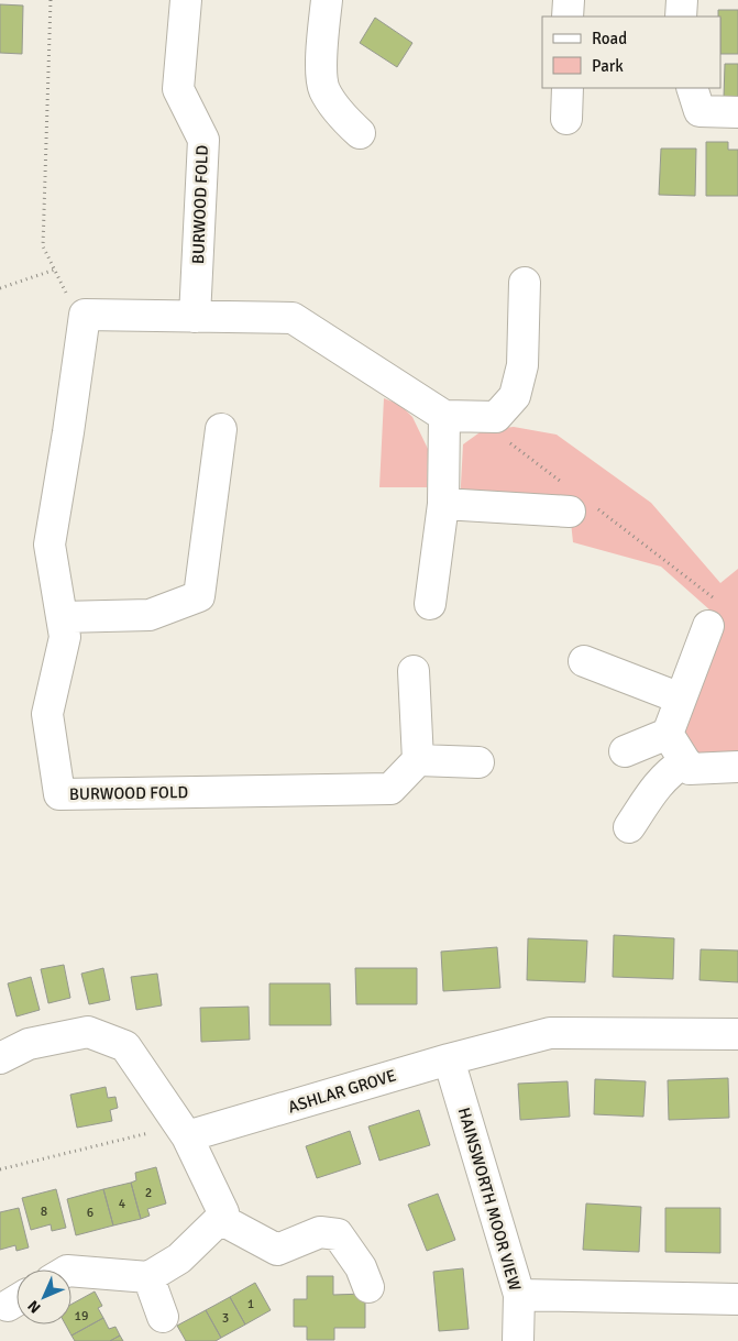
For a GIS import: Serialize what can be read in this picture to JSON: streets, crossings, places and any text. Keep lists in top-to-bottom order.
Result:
{
  "streets": {
    "street": ["BURWOOD FOLD", "ASHLAR GROVE", "HAINSWORTH MOOR VIEW"]
  },
  "crossings": [
    ["ASHLAR GROVE", "HAINSWORTH MOOR VIEW"]
  ],
  "house_numbers": [
    "2",
    "4",
    "8",
    "6",
    "1",
    "19",
    "3"
  ],
  "legend": ["Road", "Park"],
  "north": "bottom left"
}
